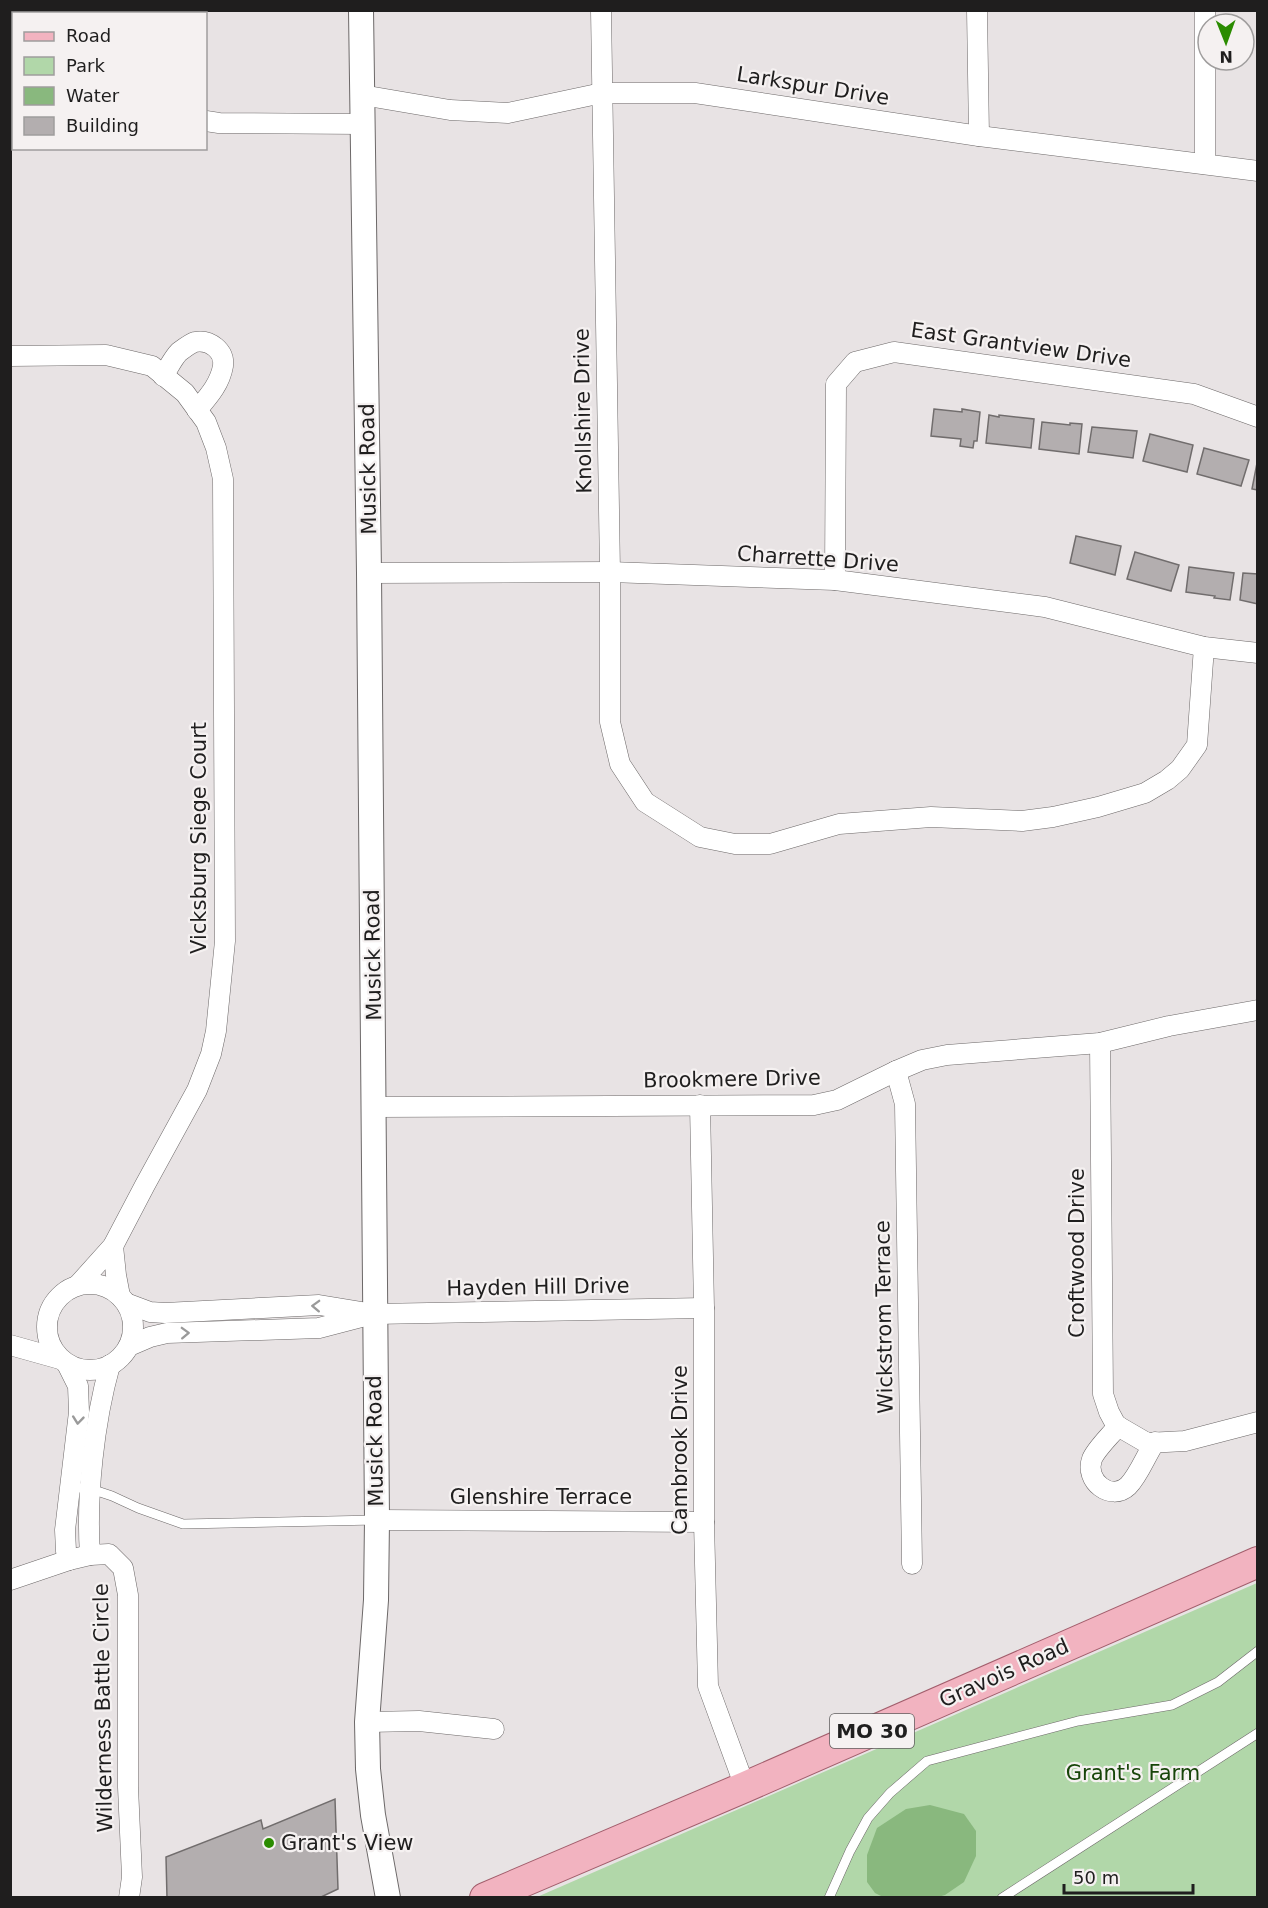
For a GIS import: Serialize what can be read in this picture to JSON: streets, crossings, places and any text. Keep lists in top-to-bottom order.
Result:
{
  "streets": {
    "main road": ["Gravois Road", "MO 30"],
    "street": [
      "Larkspur Drive",
      "East Grantview Drive",
      "Knollshire Drive",
      "Musick Road",
      "Charrette Drive",
      "Vicksburg Siege Court",
      "Brookmere Drive",
      "Croftwood Drive",
      "Hayden Hill Drive",
      "Wickstrom Terrace",
      "Cambrook Drive",
      "Glenshire Terrace",
      "Wilderness Battle Circle"
    ]
  },
  "crossings": [
    ["Larkspur Drive", "Knollshire Drive"],
    ["Larkspur Drive", "Musick Road"],
    ["East Grantview Drive", "Charrette Drive"],
    ["Knollshire Drive", "Charrette Drive"],
    ["Musick Road", "Charrette Drive"],
    ["Musick Road", "Brookmere Drive"],
    ["Musick Road", "Hayden Hill Drive"],
    ["Musick Road", "Glenshire Terrace"],
    ["Brookmere Drive", "Croftwood Drive"],
    ["Brookmere Drive", "Wickstrom Terrace"],
    ["Brookmere Drive", "Cambrook Drive"],
    ["Hayden Hill Drive", "Cambrook Drive"],
    ["Cambrook Drive", "Glenshire Terrace"],
    ["Cambrook Drive", "Gravois Road"]
  ],
  "parks": ["Grant's Farm"],
  "places": ["Grant's View"],
  "legend": [
    "Road",
    "Park",
    "Water",
    "Building"
  ],
  "scale_bar": "50 m",
  "north": "bottom"
}
